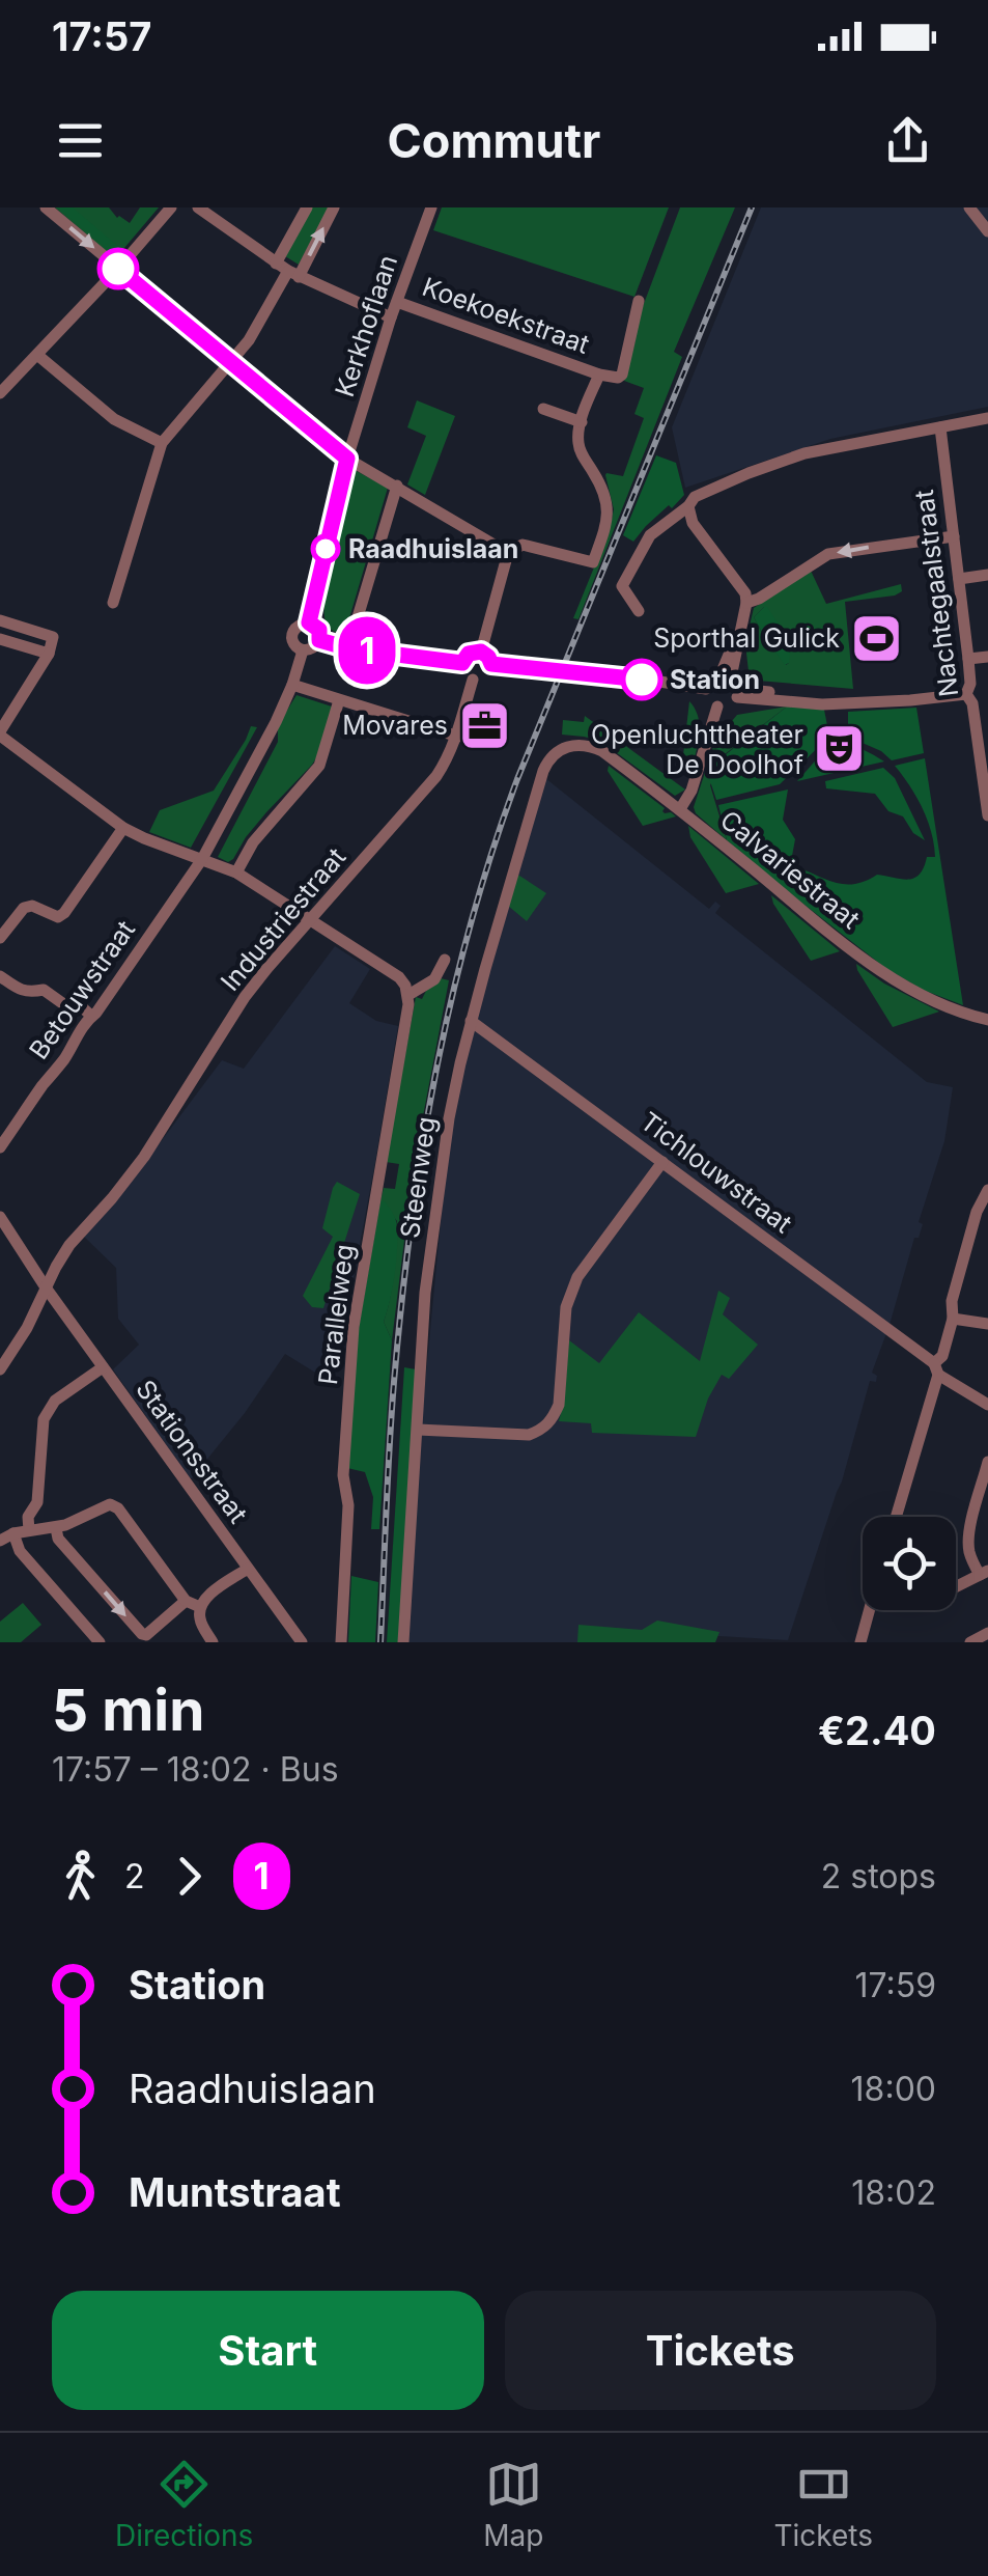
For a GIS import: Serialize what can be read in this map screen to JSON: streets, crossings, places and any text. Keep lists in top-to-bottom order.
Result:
{
  "streets": {
    "street": [
      "Koekoekstraat",
      "Kerkhoflaan",
      "Nachtegaalstraat",
      "Calvariestraat",
      "Industriestraat",
      "Betouwstraat",
      "Tichlouwstraat",
      "Steenweg",
      "Parallelweg",
      "Stationsstraat"
    ]
  },
  "crossings": [
    ["Koekoekstraat", "Kerkhoflaan"],
    ["Calvariestraat", "Steenweg"],
    ["Industriestraat", "Stationsstraat"],
    ["Tichlouwstraat", "Steenweg"]
  ],
  "places": {
    "other": ["Raadhuislaan", "Station"],
    "sports": ["Sporthal Gulick"],
    "office": ["Movares"],
    "theatre": ["Openluchttheater De Doolhof"]
  },
  "lines": ["bus line 1"],
  "page": {
    "status": "17:57",
    "header": "Commutr",
    "on_map": "1",
    "heading": ["5 min", "17:57 – 18:02 · Bus", "€2.40"],
    "legs": ["2", "1", "2 stops"],
    "list": [
      {
        "name": "Station",
        "value": "17:59"
      },
      {
        "name": "Raadhuislaan",
        "value": "18:00"
      },
      {
        "name": "Muntstraat",
        "value": "18:02"
      }
    ],
    "buttons": ["Start", "Tickets"],
    "tabs": ["Directions", "Map", "Tickets"]
  }
}
